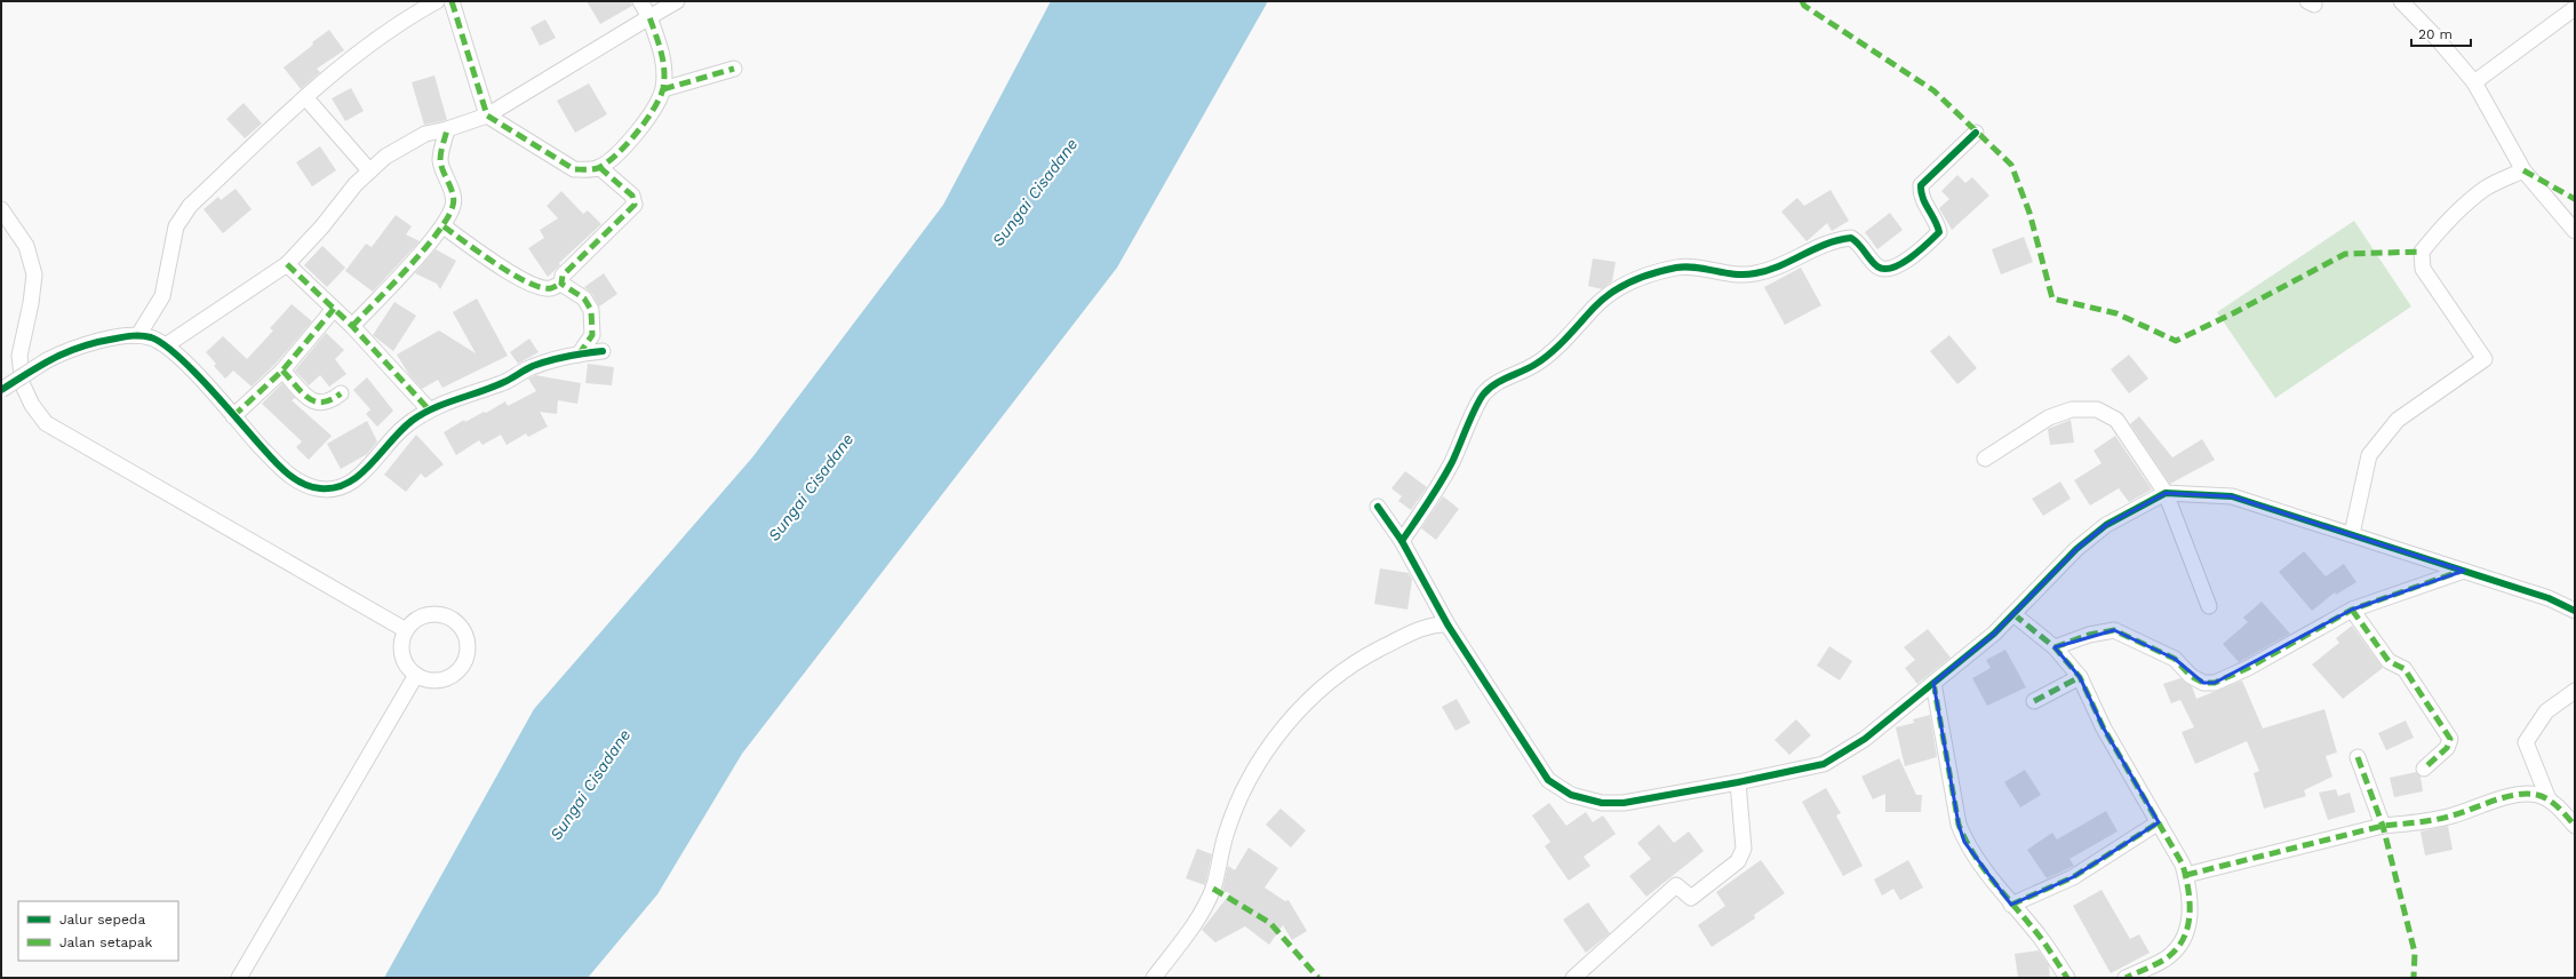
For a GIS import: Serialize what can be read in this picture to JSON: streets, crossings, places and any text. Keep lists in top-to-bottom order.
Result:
{
  "water": ["Sungai Cisadane"],
  "legend": ["Jalur sepeda", "Jalan setapak"],
  "scale_bar": "20 m"
}
